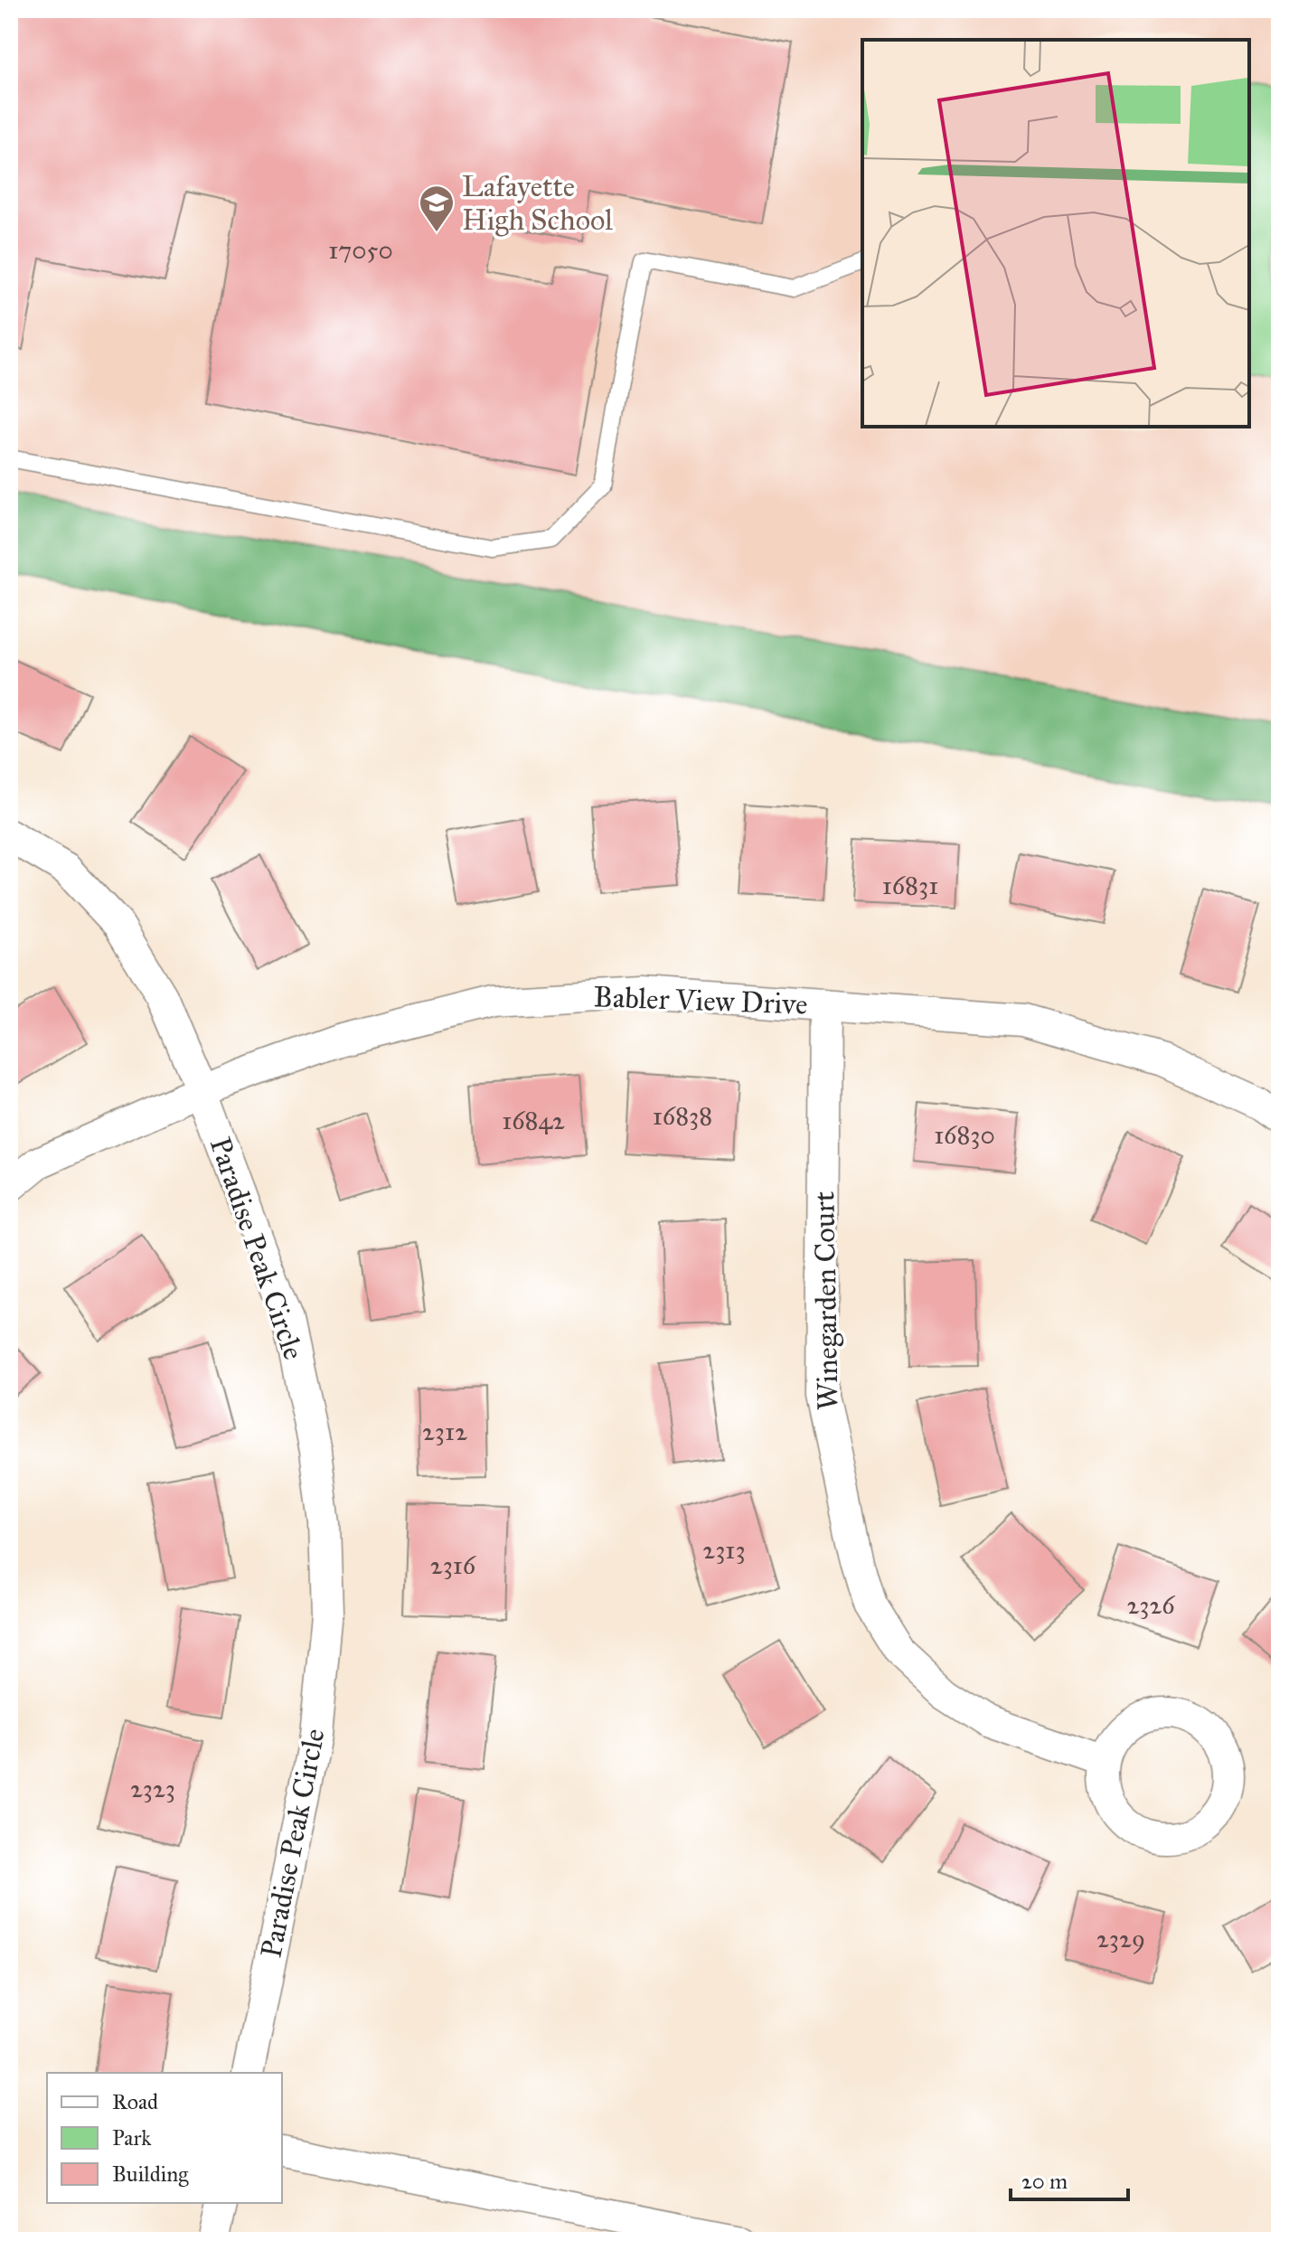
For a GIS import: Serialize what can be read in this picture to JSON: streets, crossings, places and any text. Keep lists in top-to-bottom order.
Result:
{
  "streets": {
    "street": ["Babler View Drive", "Paradise Peak Circle", "Winegarden Court"]
  },
  "crossings": [
    ["Babler View Drive", "Paradise Peak Circle"],
    ["Babler View Drive", "Winegarden Court"]
  ],
  "places": {
    "school or university": ["Lafayette High School"]
  },
  "house_numbers": [
    "17050",
    "16831",
    "16838",
    "16842",
    "16830",
    "2312",
    "2313",
    "2316",
    "2326",
    "2323",
    "2329"
  ],
  "legend": ["Road", "Park", "Building"],
  "scale_bar": "20 m"
}
